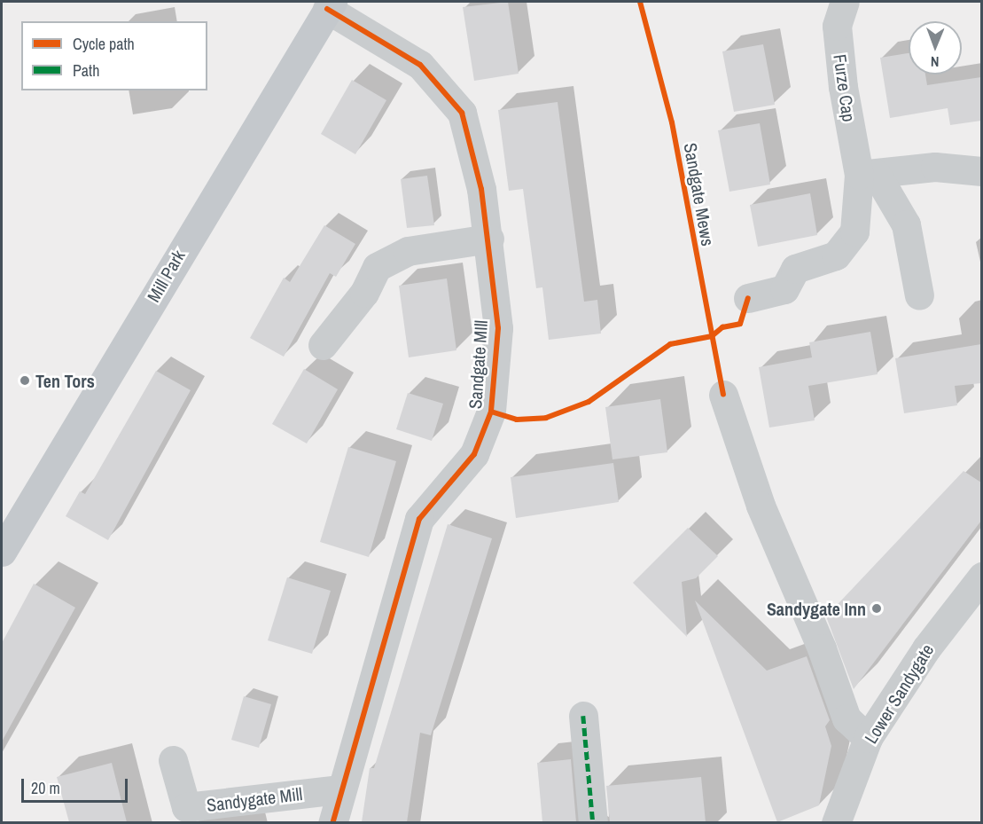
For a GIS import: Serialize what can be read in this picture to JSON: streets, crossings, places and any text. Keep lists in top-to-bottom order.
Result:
{
  "streets": {
    "main road": ["Mill Park"],
    "street": [
      "Furze Cap",
      "Sandgate MIll",
      "Lower Sandygate",
      "Sandygate Mill"
    ],
    "cycle path": ["Sandgate Mews"]
  },
  "crossings": [
    ["Mill Park", "Sandgate MIll"],
    ["Sandgate MIll", "Sandygate Mill"]
  ],
  "places": ["Ten Tors", "Sandygate Inn"],
  "legend": ["Cycle path", "Path"],
  "scale_bar": "20 m",
  "north": "bottom"
}
